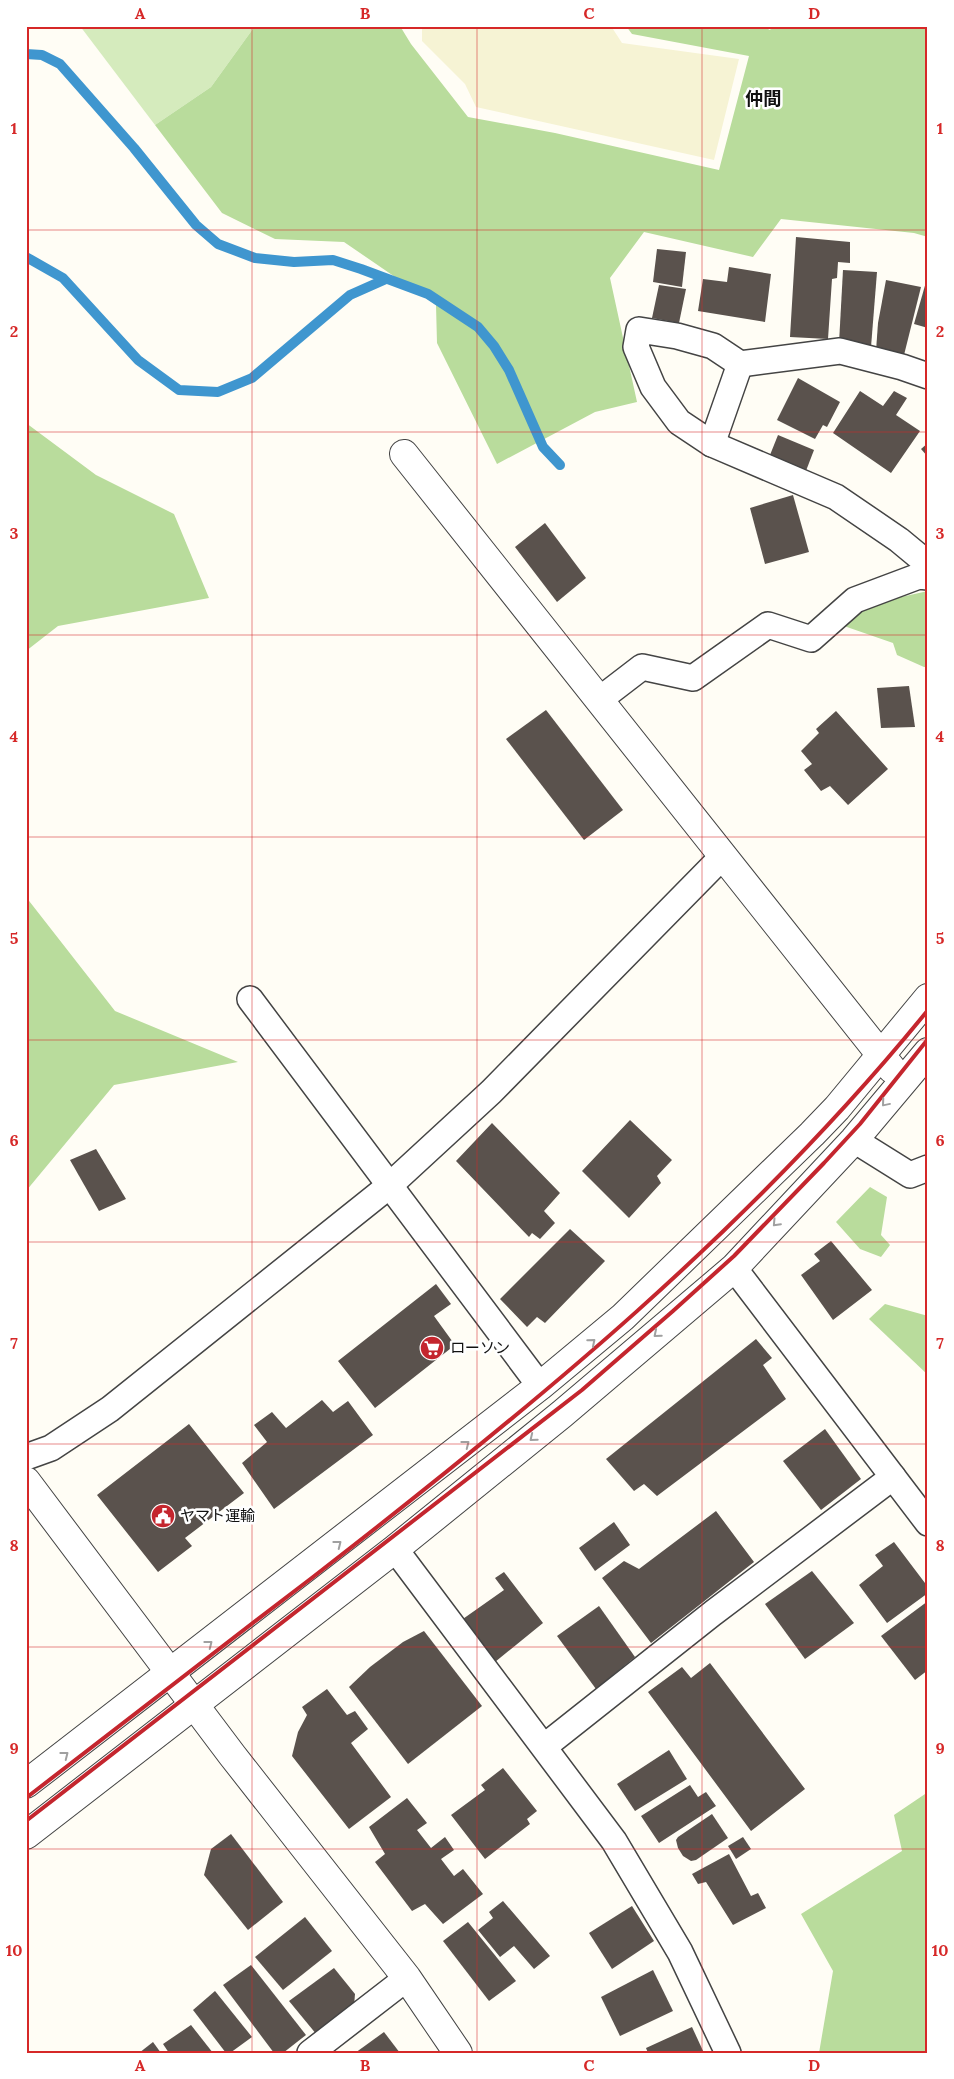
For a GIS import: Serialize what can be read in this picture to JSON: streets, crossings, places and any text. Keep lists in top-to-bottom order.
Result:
{
  "districts": ["仲間"],
  "places": {
    "supermarket": ["ローソン"],
    "public building": ["ヤマト運輸"]
  },
  "grid": {
    "columns": [
      "A",
      "B",
      "C",
      "D"
    ],
    "rows": [
      "1",
      "2",
      "3",
      "4",
      "5",
      "6",
      "7",
      "8",
      "9",
      "10"
    ]
  }
}
